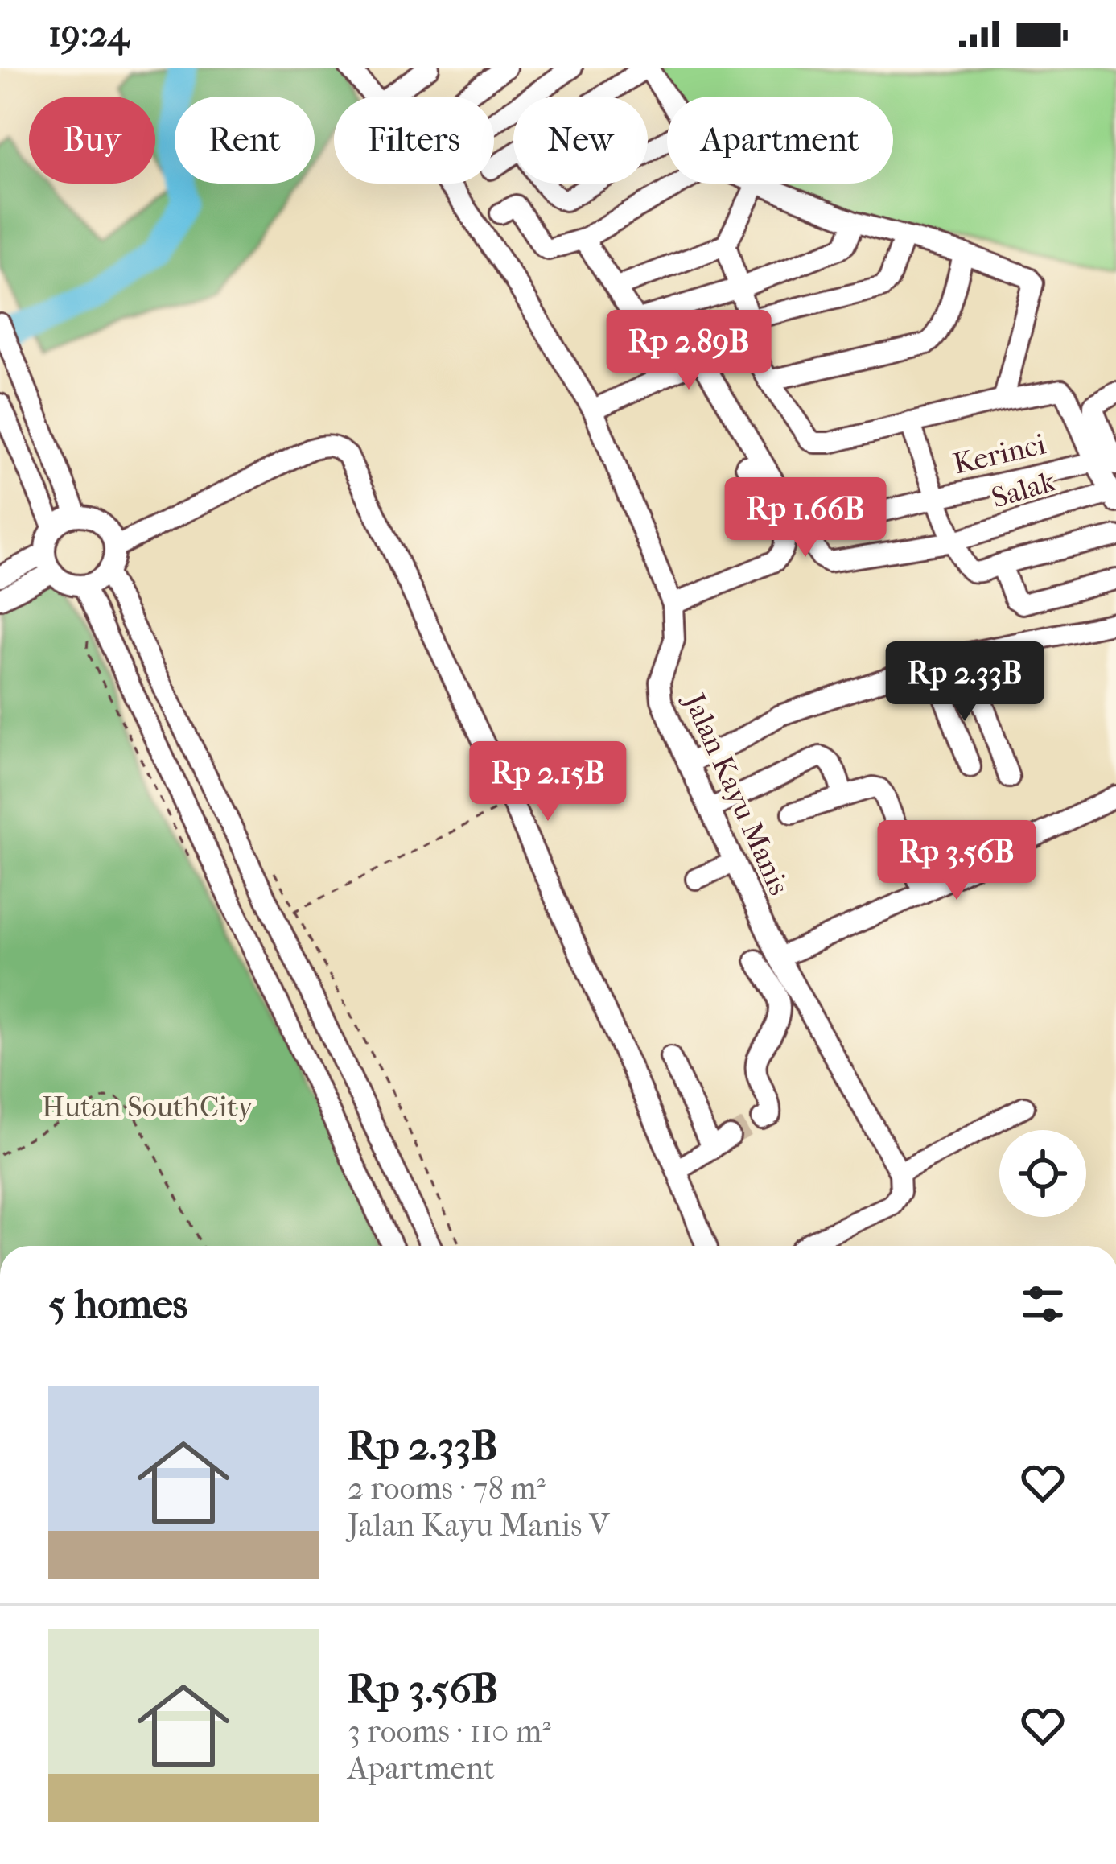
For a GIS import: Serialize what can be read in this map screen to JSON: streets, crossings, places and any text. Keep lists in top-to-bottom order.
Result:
{
  "streets": {
    "street": ["Kerinci", "Salak", "Jalan Kayu Manis"]
  },
  "crossings": [
    ["Kerinci", "Salak"]
  ],
  "parks": ["Hutan SouthCity"],
  "page": {
    "status": "19:24",
    "chip": [
      "Buy",
      "Rent",
      "Filters",
      "New",
      "Apartment"
    ],
    "price": [
      "Rp 2.89B",
      "Rp 1.66B",
      "Rp 2.33B",
      "Rp 2.15B",
      "Rp 3.56B"
    ],
    "heading": "5 homes",
    "list": [
      {
        "name": "Rp 2.33B",
        "note": "2 rooms · 78 m² · Jalan Kayu Manis V"
      },
      {
        "name": "Rp 3.56B",
        "note": "3 rooms · 110 m² · Apartment"
      }
    ]
  }
}
